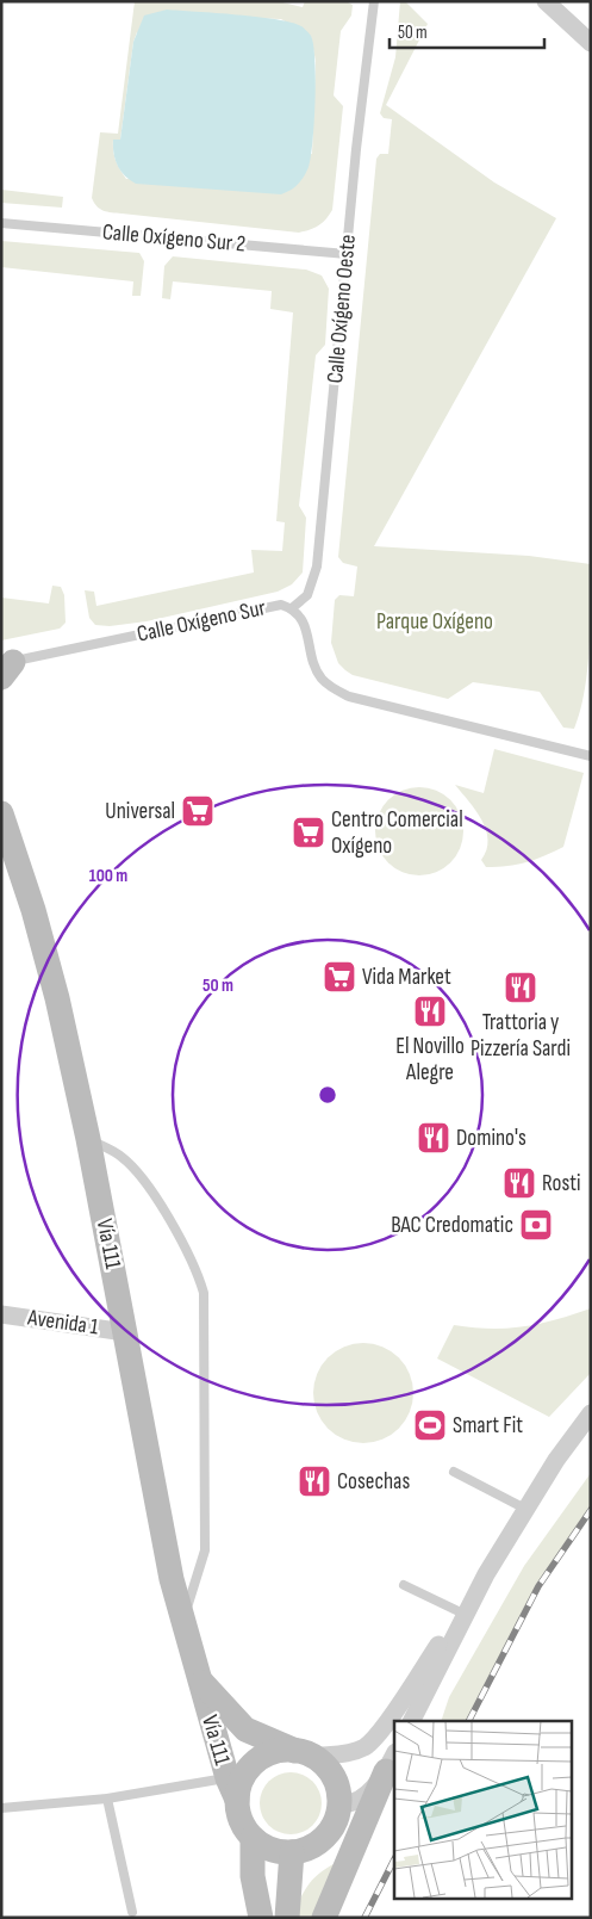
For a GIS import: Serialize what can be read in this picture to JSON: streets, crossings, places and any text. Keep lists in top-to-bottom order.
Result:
{
  "streets": {
    "main road": ["Vía 111"],
    "street": ["Avenida 1"],
    "lane": ["Calle Oxígeno Sur 2", "Calle Oxígeno Oeste", "Calle Oxígeno Sur"]
  },
  "crossings": [
    ["Calle Oxígeno Sur 2", "Calle Oxígeno Oeste"],
    ["Calle Oxígeno Oeste", "Calle Oxígeno Sur"],
    ["Vía 111", "Avenida 1"]
  ],
  "parks": ["Parque Oxígeno"],
  "places": {
    "supermarket": ["Universal", "Centro Comercial Oxígeno", "Vida Market"],
    "restaurant": [
      "Trattoria y Pizzería Sardi",
      "El Novillo Alegre",
      "Domino's",
      "Rosti",
      "Cosechas"
    ],
    "bank": ["BAC Credomatic"],
    "sports": ["Smart Fit"]
  },
  "scale_bar": "50 m",
  "rings": ["100 m", "50 m"]
}
